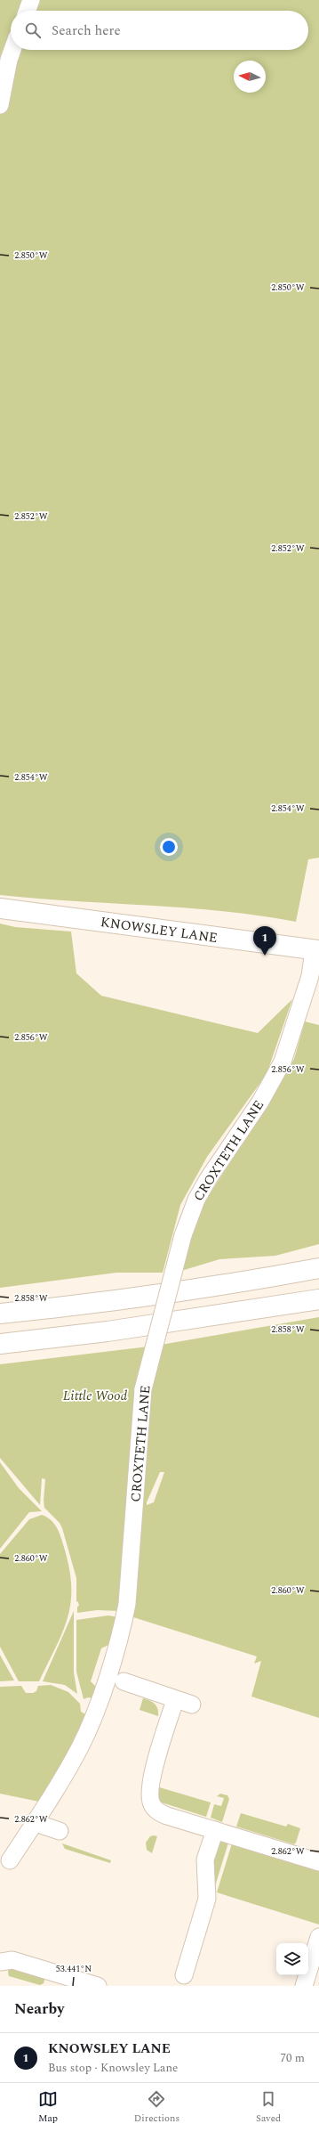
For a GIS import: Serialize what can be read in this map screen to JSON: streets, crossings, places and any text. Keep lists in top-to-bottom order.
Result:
{
  "streets": {
    "main road": ["KNOWSLEY LANE"],
    "street": ["CROXTETH LANE"]
  },
  "crossings": [
    ["KNOWSLEY LANE", "CROXTETH LANE"]
  ],
  "parks": ["Little Wood"],
  "north": "left",
  "page": {
    "search": "Search here",
    "pins": "1",
    "heading": "Nearby",
    "list": [
      {
        "mark": "1",
        "name": "KNOWSLEY LANE",
        "note": "Bus stop · Knowsley Lane",
        "value": "70 m"
      }
    ],
    "nav": ["Map", "Directions", "Saved"]
  },
  "coordinates": [
    "2.850°W",
    "2.852°W",
    "2.854°W",
    "2.856°W",
    "2.858°W",
    "2.860°W",
    "2.862°W",
    "53.441°N"
  ]
}
